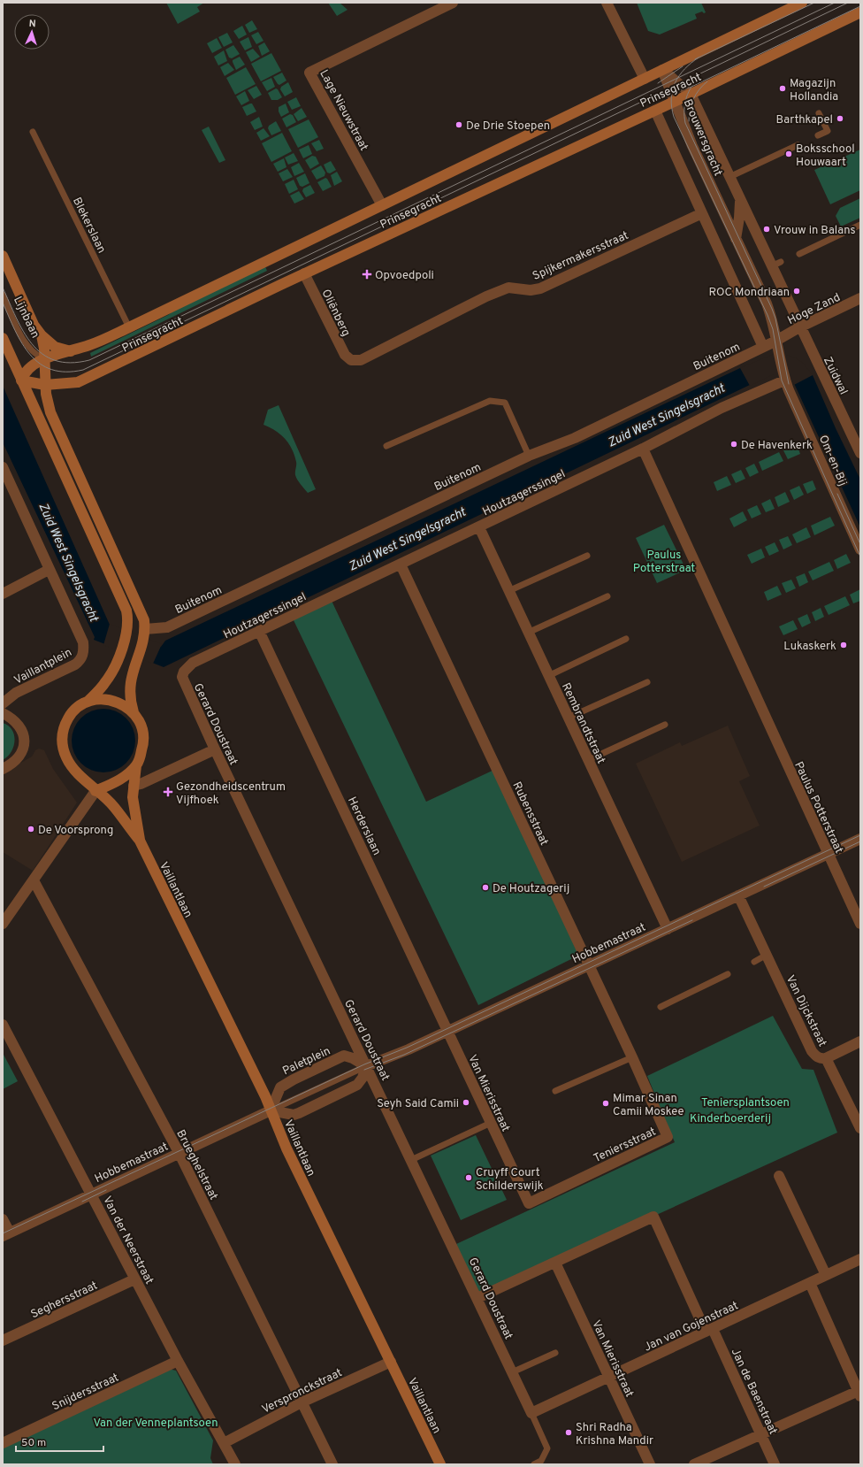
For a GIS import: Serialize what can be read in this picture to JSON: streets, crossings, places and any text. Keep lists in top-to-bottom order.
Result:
{
  "streets": {
    "main road": ["Prinsegracht", "Lijnbaan", "Vaillantlaan"],
    "street": [
      "Lage Nieuwstraat",
      "Brouwersgracht",
      "Spijkermakersstraat",
      "Hoge Zand",
      "Oliënberg",
      "Buitenom",
      "Zuidwal",
      "Om-en-Bij",
      "Houtzagerssingel",
      "Vaillantplein",
      "Rembrandtstraat",
      "Gerard Doustraat",
      "Paulus Potterstraat",
      "Rubensstraat",
      "Herderslaan",
      "Hobbemastraat",
      "Van Dijckstraat",
      "Paletplein",
      "Van Mierisstraat",
      "Teniersstraat",
      "Brueghelstraat",
      "Van der Neerstraat",
      "Seghersstraat",
      "Jan van Gojenstraat",
      "Verspronckstraat",
      "Snijdersstraat",
      "Jan de Baenstraat"
    ],
    "lane": ["Blekerslaan"]
  },
  "crossings": [
    ["Prinsegracht", "Lage Nieuwstraat"],
    ["Prinsegracht", "Brouwersgracht"],
    ["Prinsegracht", "Blekerslaan"],
    ["Prinsegracht", "Oliënberg"],
    ["Prinsegracht", "Lijnbaan"],
    ["Brouwersgracht", "Hoge Zand"],
    ["Brouwersgracht", "Buitenom"],
    ["Brouwersgracht", "Zuidwal"],
    ["Brouwersgracht", "Om-en-Bij"],
    ["Brouwersgracht", "Houtzagerssingel"],
    ["Spijkermakersstraat", "Oliënberg"],
    ["Hoge Zand", "Buitenom"],
    ["Hoge Zand", "Zuidwal"],
    ["Om-en-Bij", "Houtzagerssingel"],
    ["Houtzagerssingel", "Rembrandtstraat"],
    ["Houtzagerssingel", "Gerard Doustraat"],
    ["Houtzagerssingel", "Paulus Potterstraat"],
    ["Houtzagerssingel", "Rubensstraat"],
    ["Houtzagerssingel", "Herderslaan"],
    ["Rembrandtstraat", "Hobbemastraat"],
    ["Gerard Doustraat", "Hobbemastraat"],
    ["Gerard Doustraat", "Paletplein"],
    ["Gerard Doustraat", "Jan van Gojenstraat"],
    ["Paulus Potterstraat", "Hobbemastraat"],
    ["Rubensstraat", "Hobbemastraat"],
    ["Rubensstraat", "Teniersstraat"],
    ["Herderslaan", "Hobbemastraat"],
    ["Herderslaan", "Van Mierisstraat"],
    ["Vaillantlaan", "Hobbemastraat"],
    ["Vaillantlaan", "Paletplein"],
    ["Vaillantlaan", "Verspronckstraat"],
    ["Hobbemastraat", "Van Dijckstraat"],
    ["Hobbemastraat", "Paletplein"],
    ["Hobbemastraat", "Van Mierisstraat"],
    ["Hobbemastraat", "Brueghelstraat"],
    ["Hobbemastraat", "Van der Neerstraat"],
    ["Van Mierisstraat", "Teniersstraat"],
    ["Van Mierisstraat", "Jan van Gojenstraat"],
    ["Van Mierisstraat", "Jan de Baenstraat"],
    ["Brueghelstraat", "Verspronckstraat"],
    ["Van der Neerstraat", "Seghersstraat"],
    ["Van der Neerstraat", "Verspronckstraat"],
    ["Van der Neerstraat", "Snijdersstraat"],
    ["Jan van Gojenstraat", "Jan de Baenstraat"]
  ],
  "water": ["Zuid West Singelsgracht"],
  "parks": [
    "Paulus Potterstraat",
    "Teniersplantsoen",
    "Kinderboerderij",
    "Van der Venneplantsoen"
  ],
  "places": {
    "other": [
      "Magazijn Hollandia",
      "Barthkapel",
      "De Drie Stoepen",
      "Boksschool Houwaart",
      "Vrouw in Balans",
      "ROC Mondriaan",
      "De Havenkerk",
      "Lukaskerk",
      "De Voorsprong",
      "De Houtzagerij",
      "Seyh Said Camii",
      "Mimar Sinan Camii Moskee",
      "Cruyff Court Schilderswijk",
      "Shri Radha Krishna Mandir"
    ],
    "health": ["Opvoedpoli", "Gezondheidscentrum Vijfhoek"]
  },
  "scale_bar": "50 m",
  "north": "top"
}
